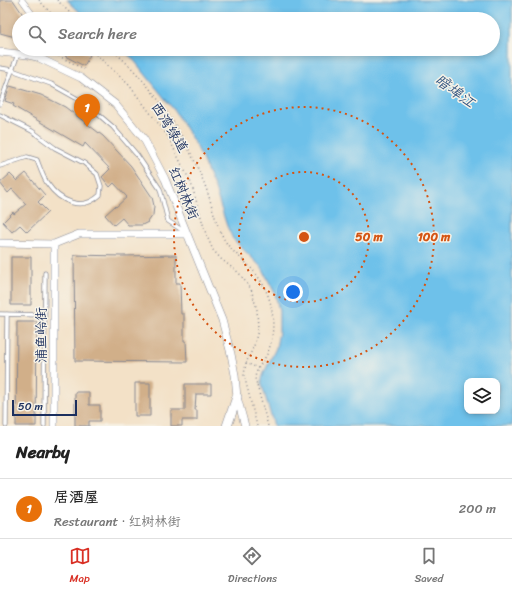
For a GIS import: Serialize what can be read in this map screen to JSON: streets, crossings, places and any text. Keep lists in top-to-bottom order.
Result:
{
  "streets": {
    "street": ["红树林街", "浦鱼岭街"],
    "path": ["西湾绿道"]
  },
  "water": ["暗埠江"],
  "scale_bar": "50 m",
  "page": {
    "search": "Search here",
    "pins": "1",
    "scale": "50 m",
    "heading": "Nearby",
    "list": [
      {
        "mark": "1",
        "name": "居酒屋",
        "note": "Restaurant · 红树林街",
        "value": "200 m"
      }
    ],
    "nav": ["Map", "Directions", "Saved"]
  },
  "rings": ["50 m", "100 m"]
}
